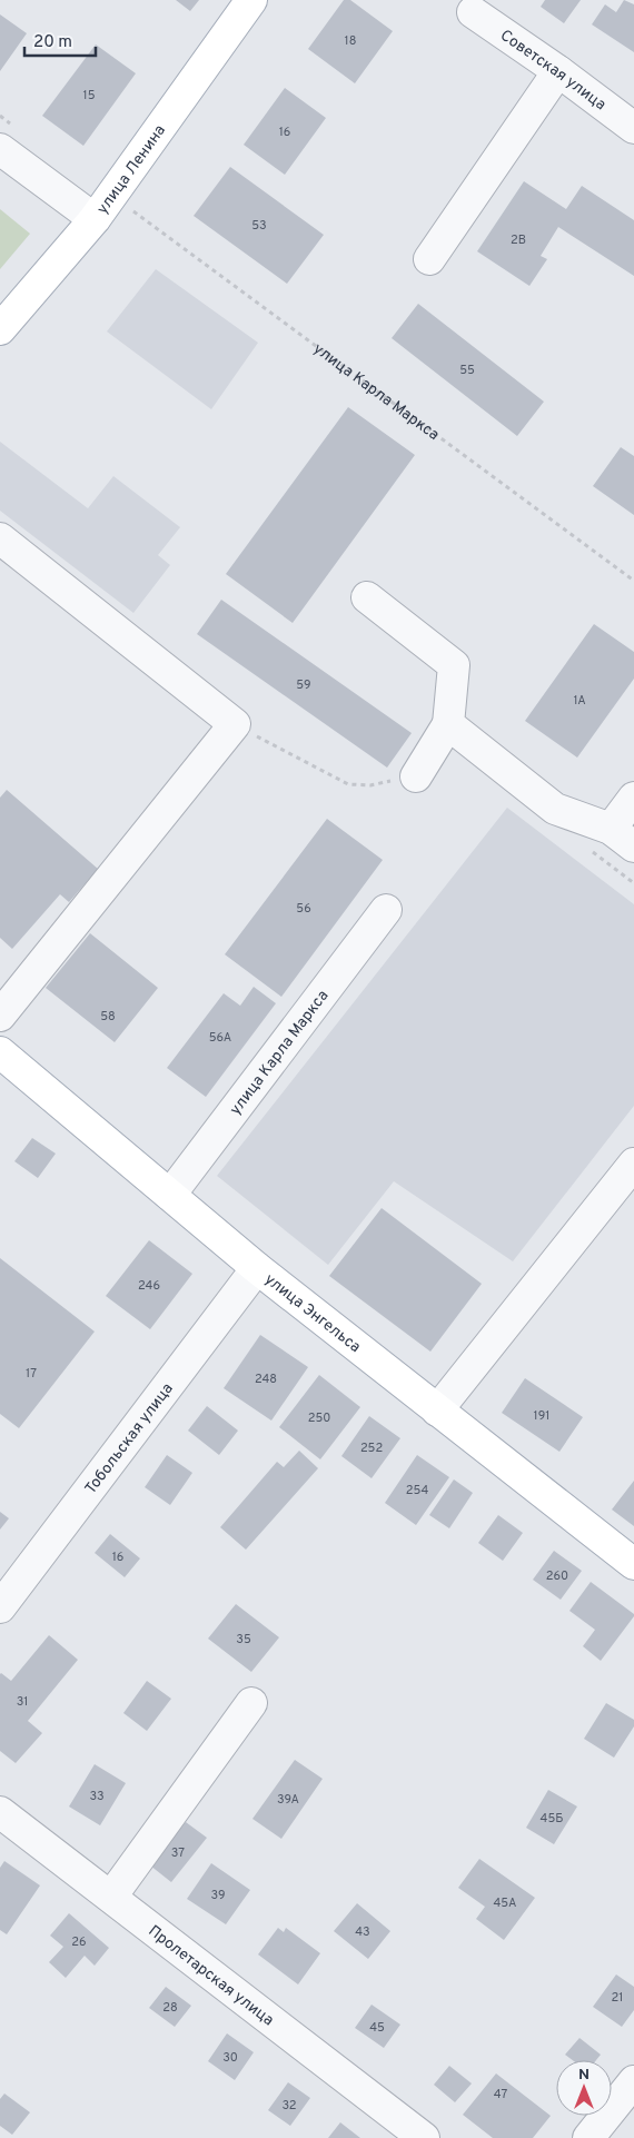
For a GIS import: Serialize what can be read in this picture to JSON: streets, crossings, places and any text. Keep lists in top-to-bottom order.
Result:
{
  "streets": {
    "main road": ["улица Ленина", "улица Энгельса"],
    "street": [
      "Советская улица",
      "улица Карла Маркса",
      "Тобольская улица",
      "Пролетарская улица"
    ]
  },
  "crossings": [
    ["улица Карла Маркса", "улица Энгельса"],
    ["улица Энгельса", "Тобольская улица"]
  ],
  "house_numbers": [
    "18",
    "15",
    "16",
    "53",
    "2В",
    "55",
    "59",
    "1А",
    "56",
    "58",
    "56А",
    "246",
    "17",
    "248",
    "191",
    "250",
    "252",
    "254",
    "16",
    "260",
    "35",
    "31",
    "33",
    "39А",
    "45Б",
    "37",
    "39",
    "45А",
    "43",
    "26",
    "21",
    "28",
    "45",
    "30",
    "47",
    "32"
  ],
  "scale_bar": "20 m",
  "north": "top"
}
